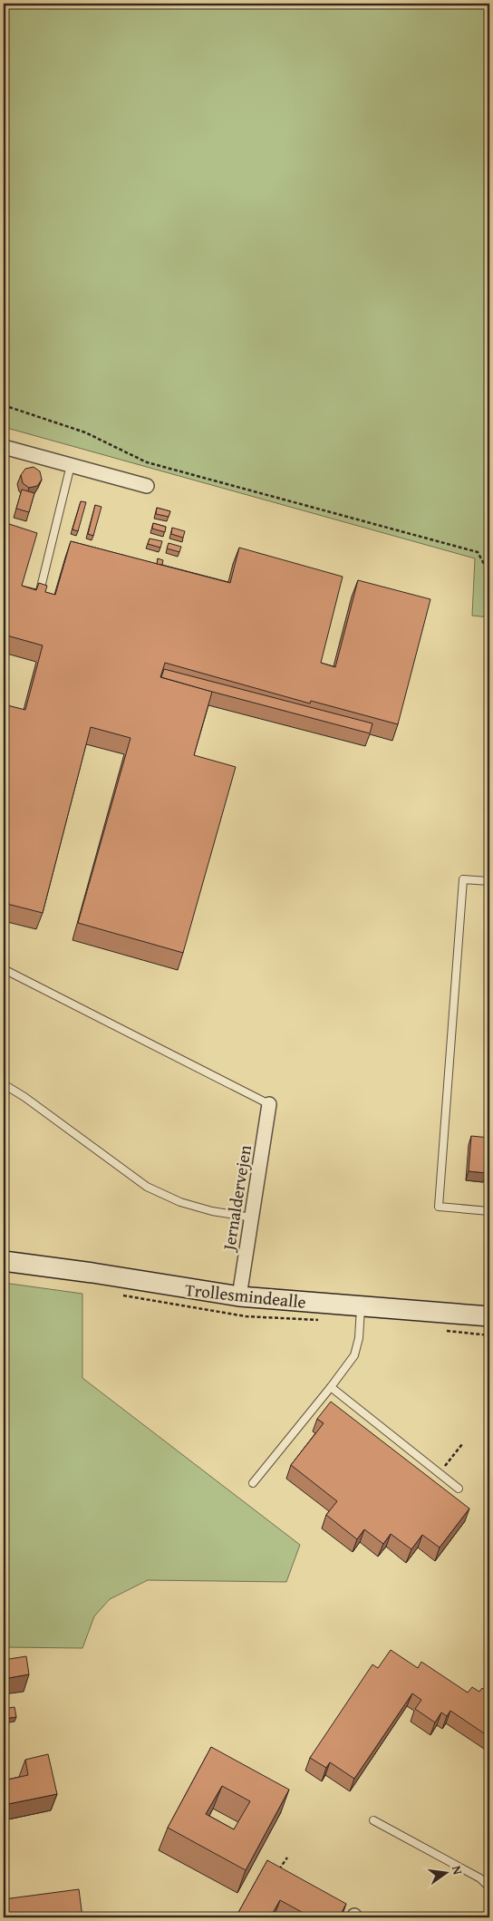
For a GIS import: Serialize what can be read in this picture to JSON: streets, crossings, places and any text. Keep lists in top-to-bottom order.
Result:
{
  "streets": {
    "street": ["Jernaldervejen", "Trollesmindealle"]
  },
  "crossings": [
    ["Jernaldervejen", "Trollesmindealle"]
  ],
  "north": "right"
}
